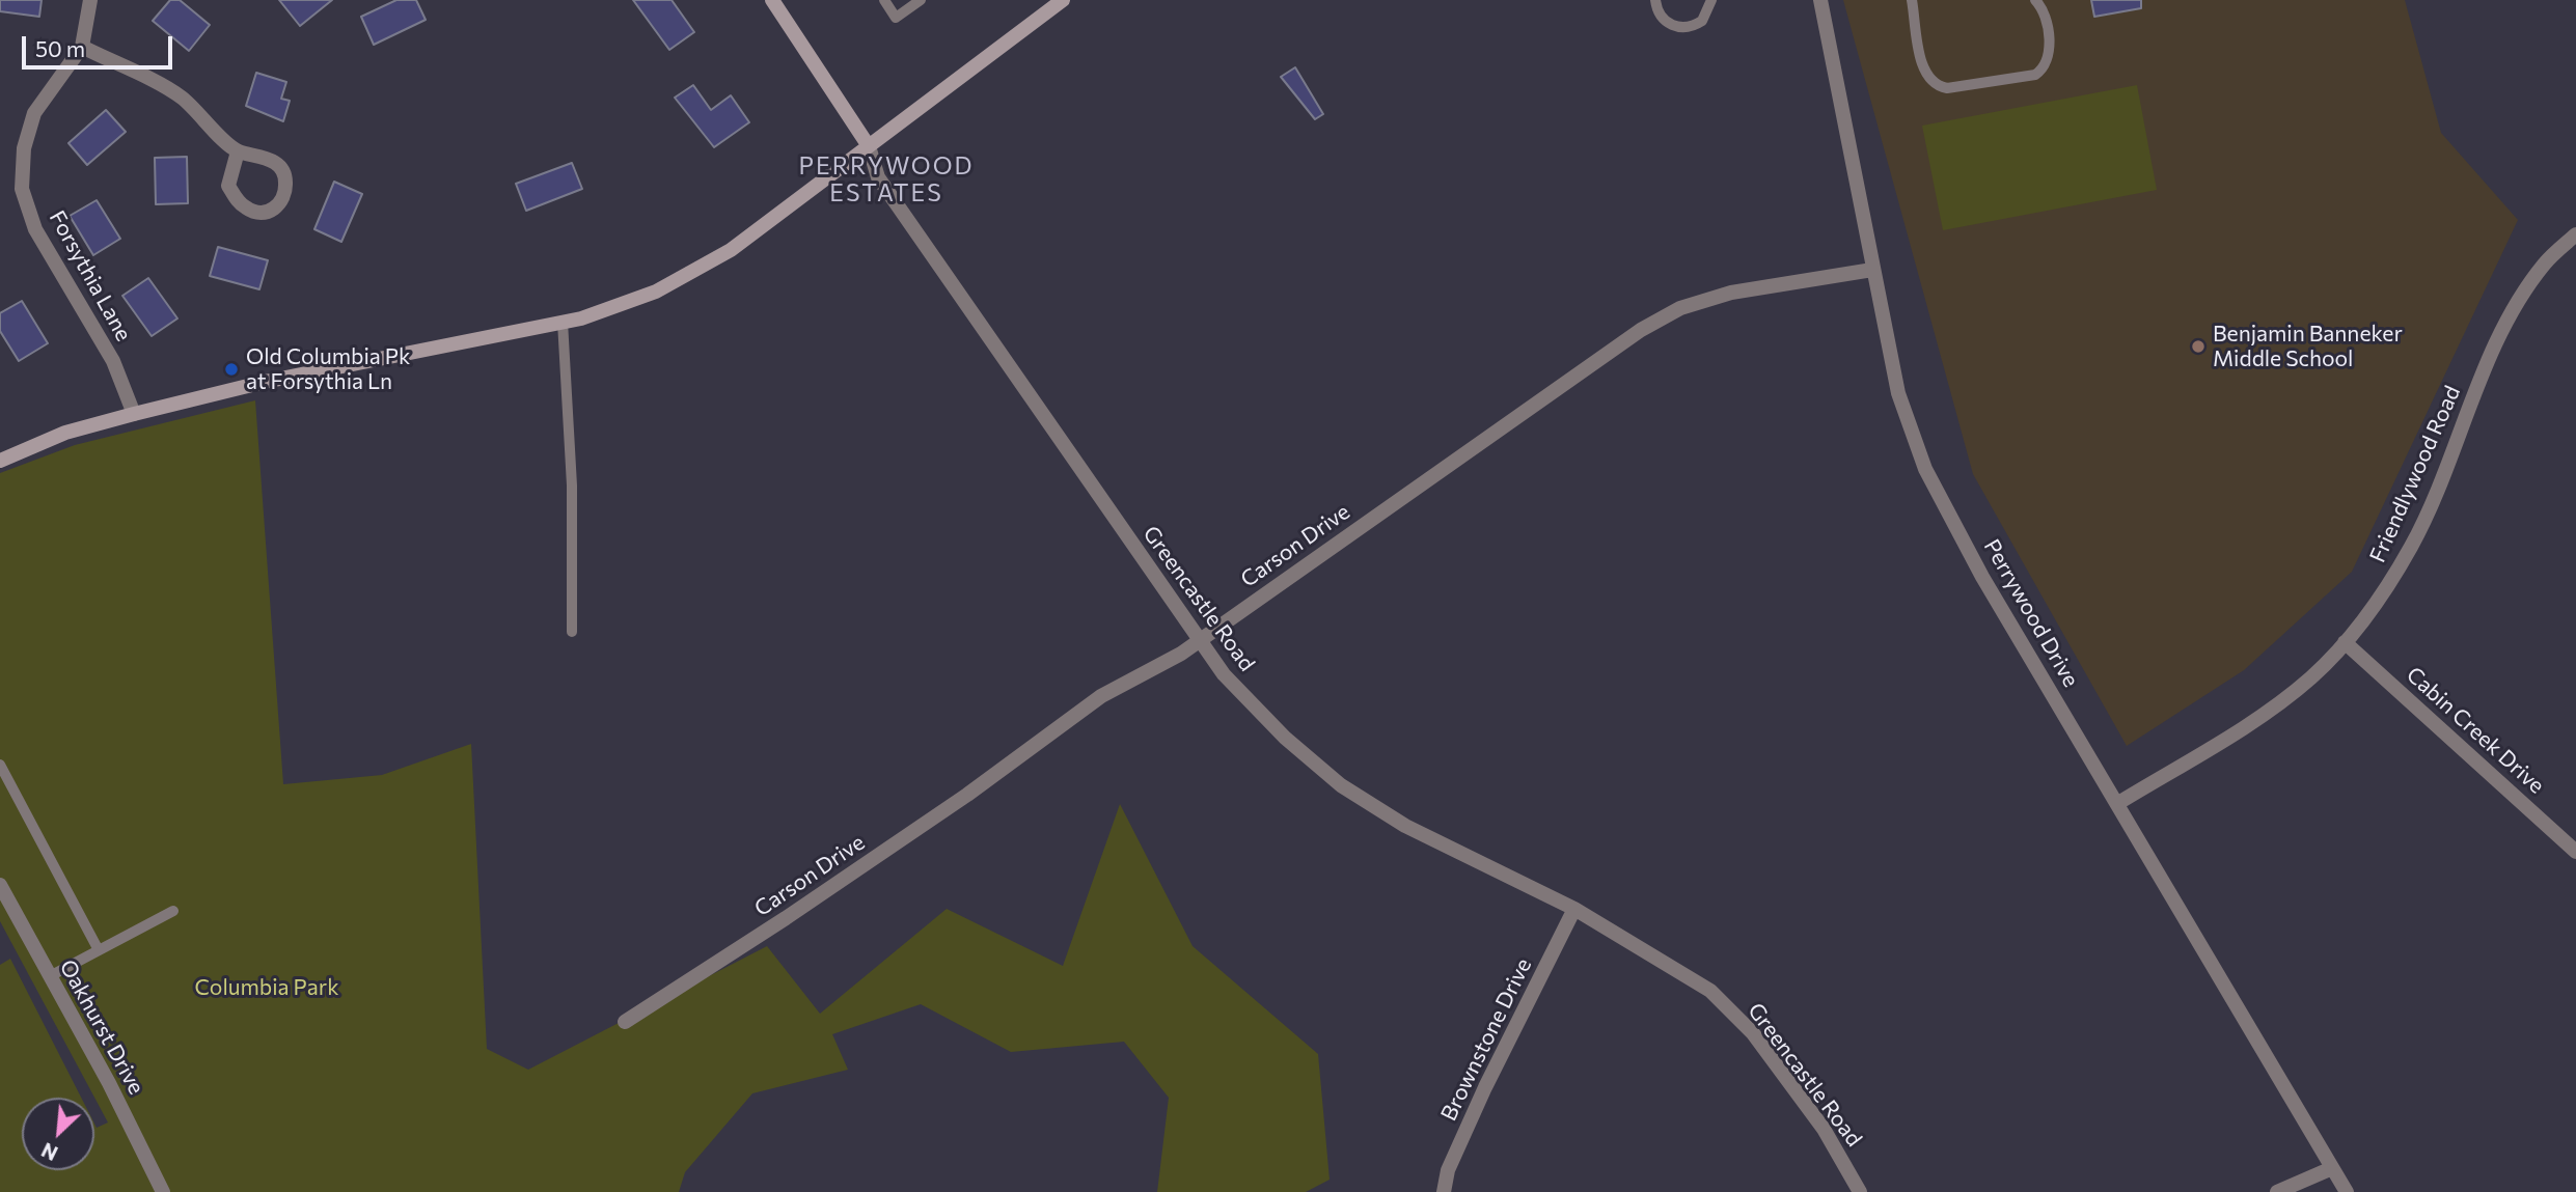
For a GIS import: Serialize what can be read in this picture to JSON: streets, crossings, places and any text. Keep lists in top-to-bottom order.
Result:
{
  "streets": {
    "main road": ["Greencastle Road"],
    "street": [
      "Forsythia Lane",
      "Friendlywood Road",
      "Carson Drive",
      "Perrywood Drive",
      "Cabin Creek Drive",
      "Oakhurst Drive",
      "Brownstone Drive"
    ]
  },
  "crossings": [
    ["Friendlywood Road", "Perrywood Drive"],
    ["Friendlywood Road", "Cabin Creek Drive"],
    ["Carson Drive", "Greencastle Road"],
    ["Carson Drive", "Perrywood Drive"],
    ["Greencastle Road", "Brownstone Drive"]
  ],
  "districts": ["PERRYWOOD ESTATES"],
  "parks": ["Columbia Park"],
  "places": ["Benjamin Banneker Middle School", "Old Columbia Pk at Forsythia Ln"],
  "scale_bar": "50 m",
  "north": "bottom left"
}
